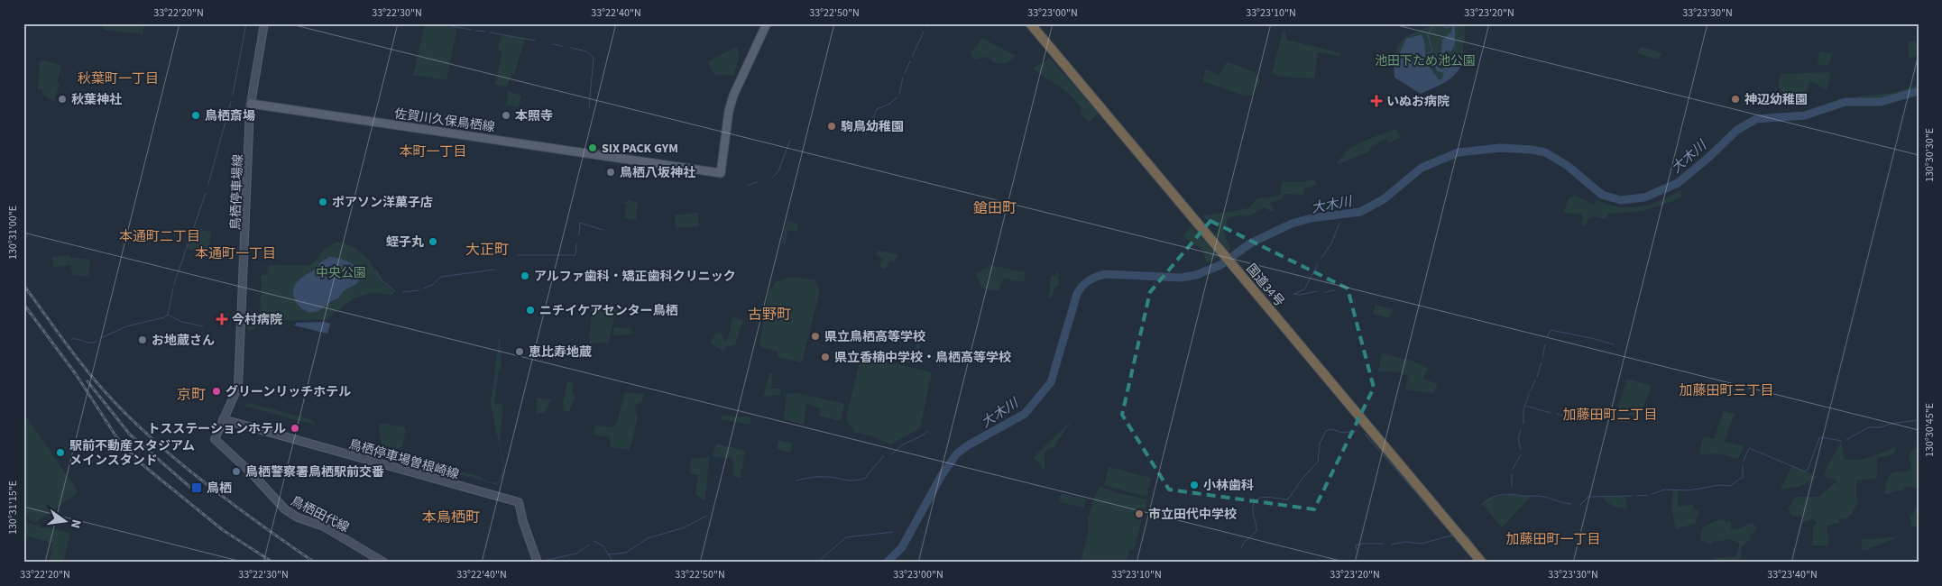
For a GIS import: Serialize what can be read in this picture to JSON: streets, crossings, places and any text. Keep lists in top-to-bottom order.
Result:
{
  "streets": {
    "highway": ["国道34号"],
    "main road": [
      "佐賀川久保鳥栖線",
      "鳥栖停車場線",
      "鳥栖停車場曽根崎線",
      "鳥栖田代線"
    ]
  },
  "crossings": [
    ["佐賀川久保鳥栖線", "鳥栖停車場線"],
    ["鳥栖停車場線", "鳥栖停車場曽根崎線"],
    ["鳥栖停車場線", "鳥栖田代線"]
  ],
  "districts": [
    "秋葉町一丁目",
    "本町一丁目",
    "鎗田町",
    "本通町二丁目",
    "大正町",
    "本通町一丁目",
    "古野町",
    "加藤田町三丁目",
    "京町",
    "加藤田町二丁目",
    "本鳥栖町",
    "加藤田町一丁目"
  ],
  "water": ["大木川"],
  "parks": ["池田下ため池公園", "中央公園"],
  "places": {
    "other": [
      "秋葉神社",
      "神辺幼稚園",
      "鳥栖斎場",
      "本照寺",
      "駒鳥幼稚園",
      "SIX PACK GYM",
      "鳥栖八坂神社",
      "ポアソン洋菓子店",
      "蛭子丸",
      "アルファ歯科・矯正歯科クリニック",
      "ニチイケアセンター鳥栖",
      "県立鳥栖高等学校",
      "お地蔵さん",
      "恵比寿地蔵",
      "県立香楠中学校・鳥栖高等学校",
      "グリーンリッチホテル",
      "トスステーションホテル",
      "駅前不動産スタジアム メインスタンド",
      "鳥栖警察署鳥栖駅前交番",
      "小林歯科",
      "市立田代中学校"
    ],
    "health": ["いぬお病院", "今村病院"],
    "transit": ["鳥栖"]
  },
  "north": "right",
  "coordinates": [
    "33°22'20\"N",
    "33°22'30\"N",
    "33°22'40\"N",
    "33°22'50\"N",
    "33°23'00\"N",
    "33°23'10\"N",
    "33°23'20\"N",
    "33°23'30\"N",
    "130°30'30\"E",
    "130°31'00\"E",
    "130°30'45\"E",
    "130°31'15\"E",
    "33°23'40\"N"
  ]
}
